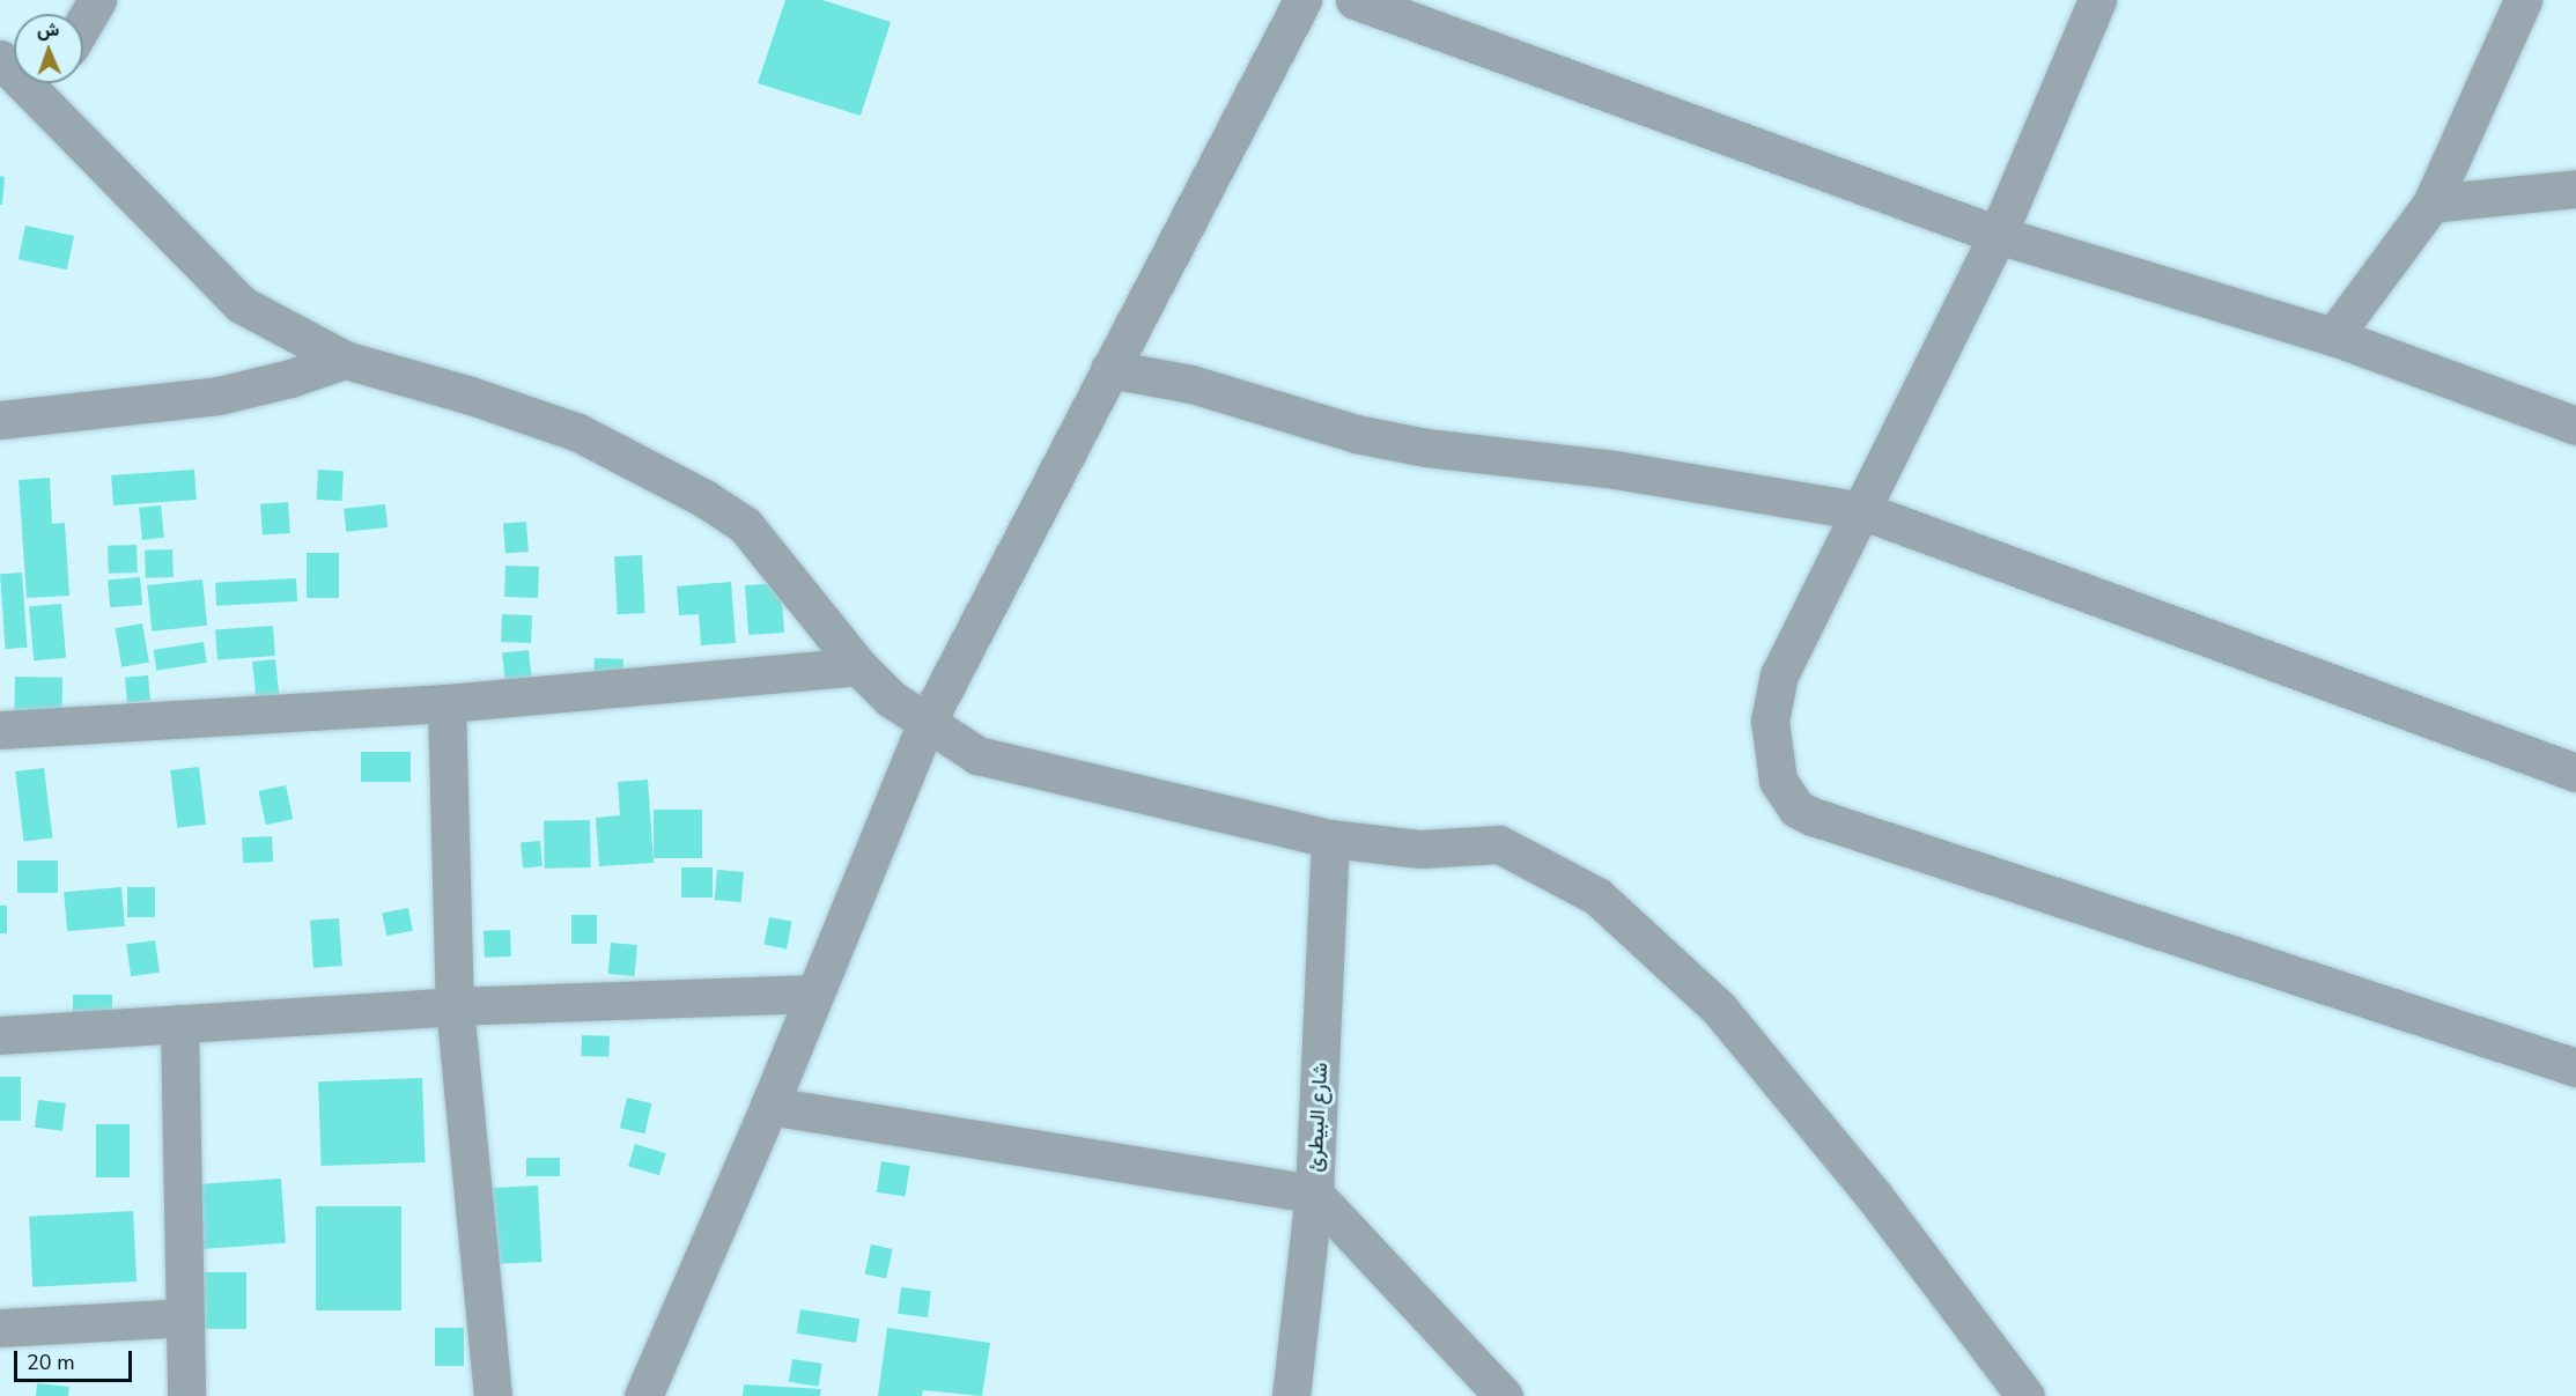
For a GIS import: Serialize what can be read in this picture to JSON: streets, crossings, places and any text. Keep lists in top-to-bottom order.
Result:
{
  "streets": {
    "street": ["شارع البيطرئ"]
  },
  "scale_bar": "20 m",
  "north": "top"
}
